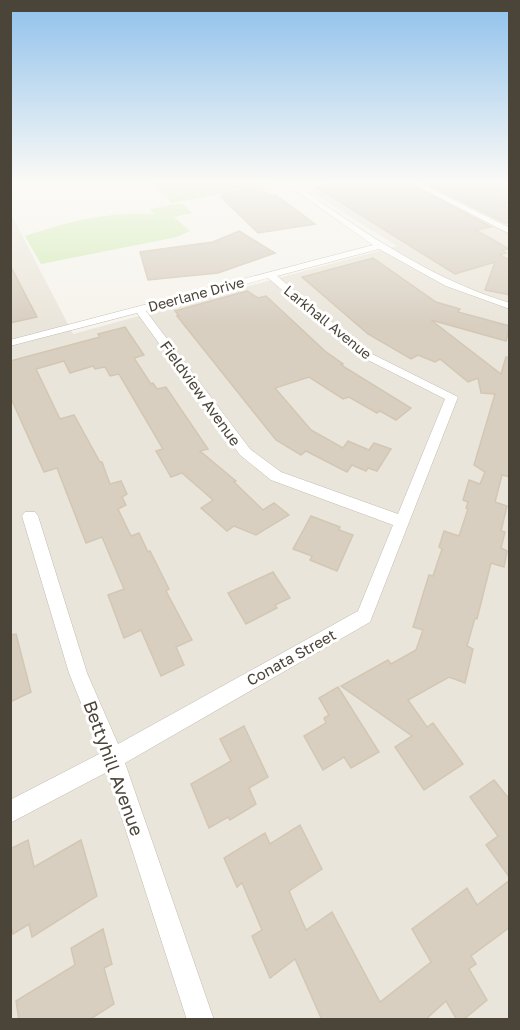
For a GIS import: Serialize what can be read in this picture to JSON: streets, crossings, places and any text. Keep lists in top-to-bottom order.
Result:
{
  "streets": {
    "street": [
      "Deerlane Drive",
      "Larkhall Avenue",
      "Fieldview Avenue",
      "Conata Street",
      "Bettyhill Avenue"
    ]
  },
  "crossings": [
    ["Deerlane Drive", "Larkhall Avenue"],
    ["Deerlane Drive", "Fieldview Avenue"],
    ["Larkhall Avenue", "Conata Street"],
    ["Fieldview Avenue", "Conata Street"],
    ["Conata Street", "Bettyhill Avenue"]
  ]
}
